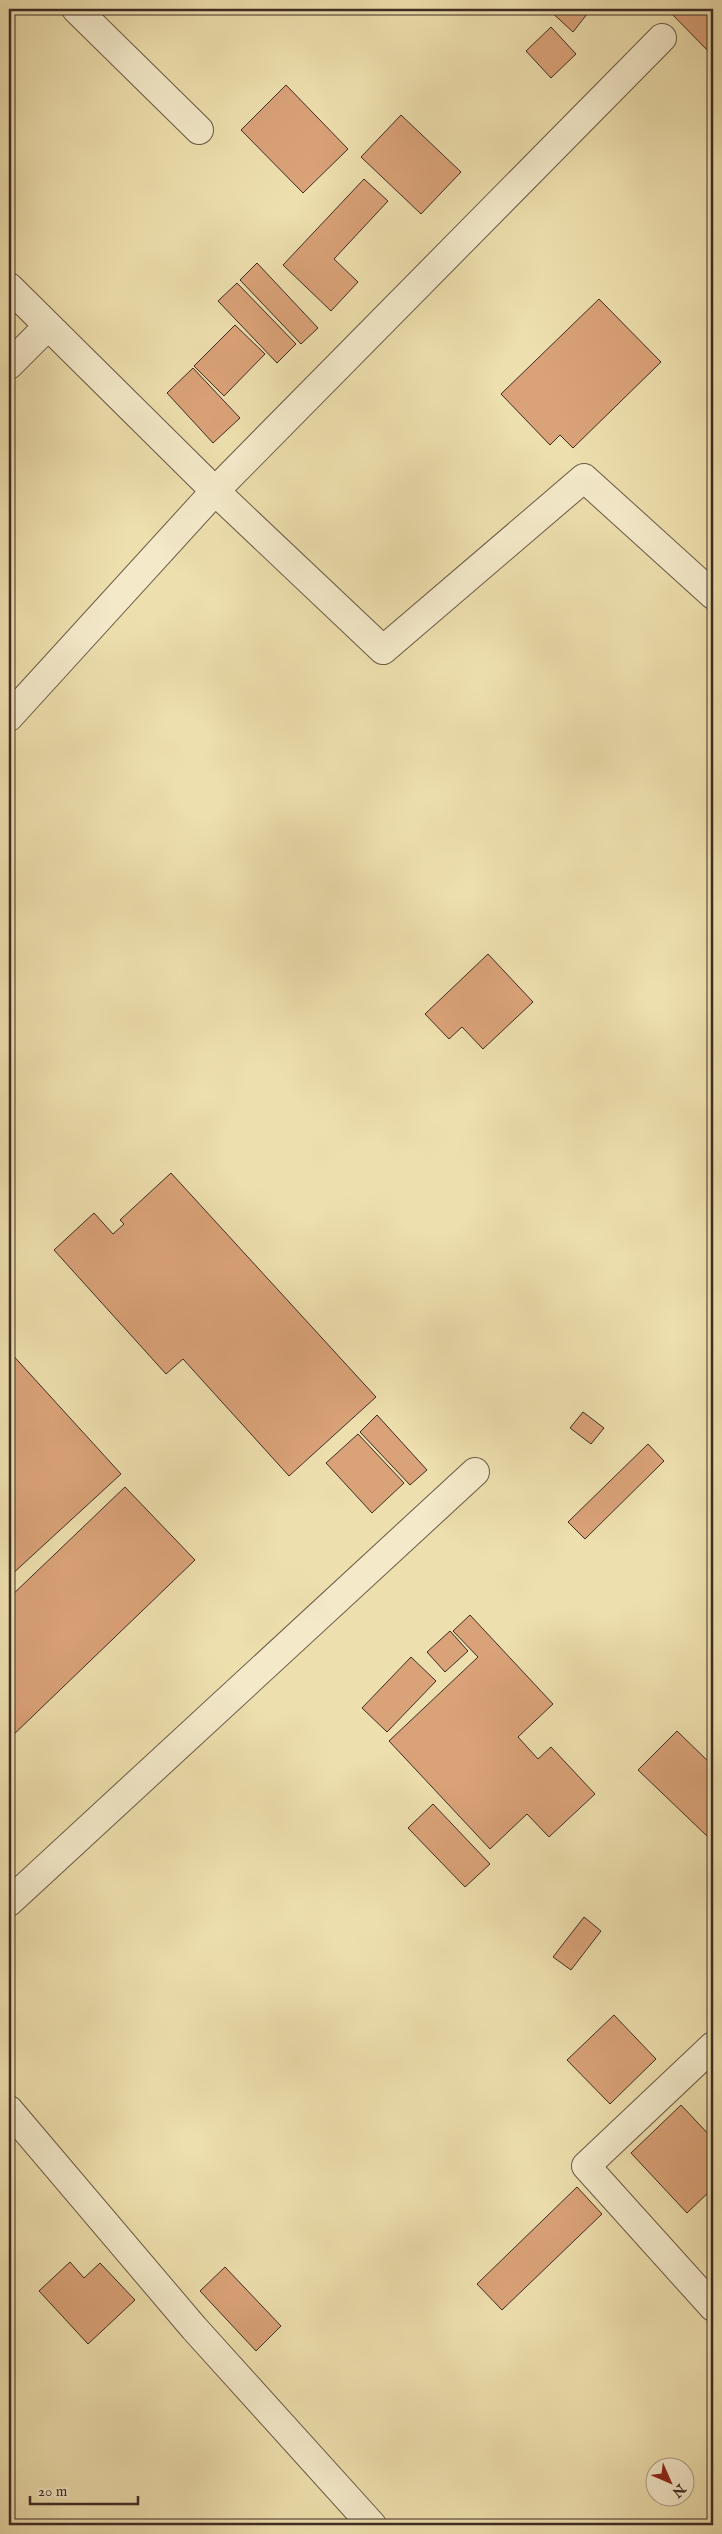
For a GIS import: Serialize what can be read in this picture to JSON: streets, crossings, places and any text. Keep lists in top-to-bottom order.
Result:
{
  "scale_bar": "20 m",
  "north": "bottom right"
}
